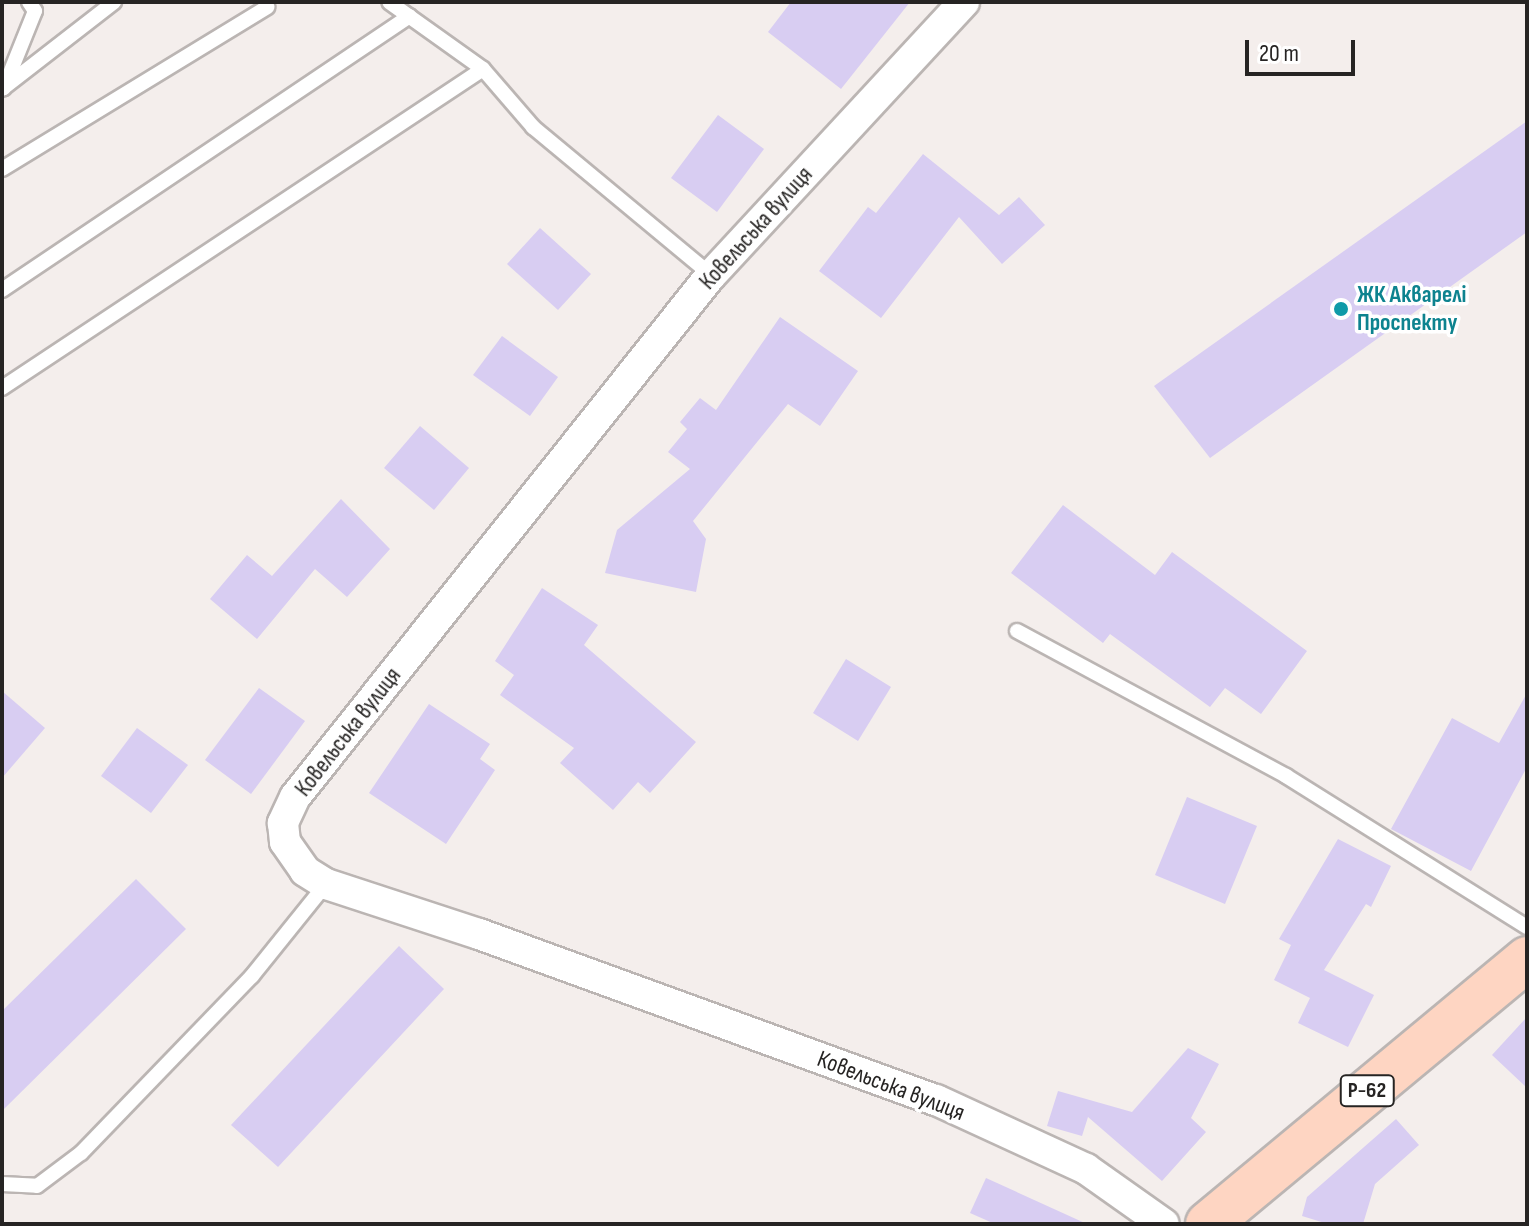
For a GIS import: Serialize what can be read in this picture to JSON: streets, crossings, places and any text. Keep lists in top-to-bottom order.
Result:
{
  "streets": {
    "main road": ["Р-62"],
    "street": ["Ковельська вулиця"]
  },
  "places": ["ЖК Акварелі Проспекту"],
  "scale_bar": "20 m"
}
